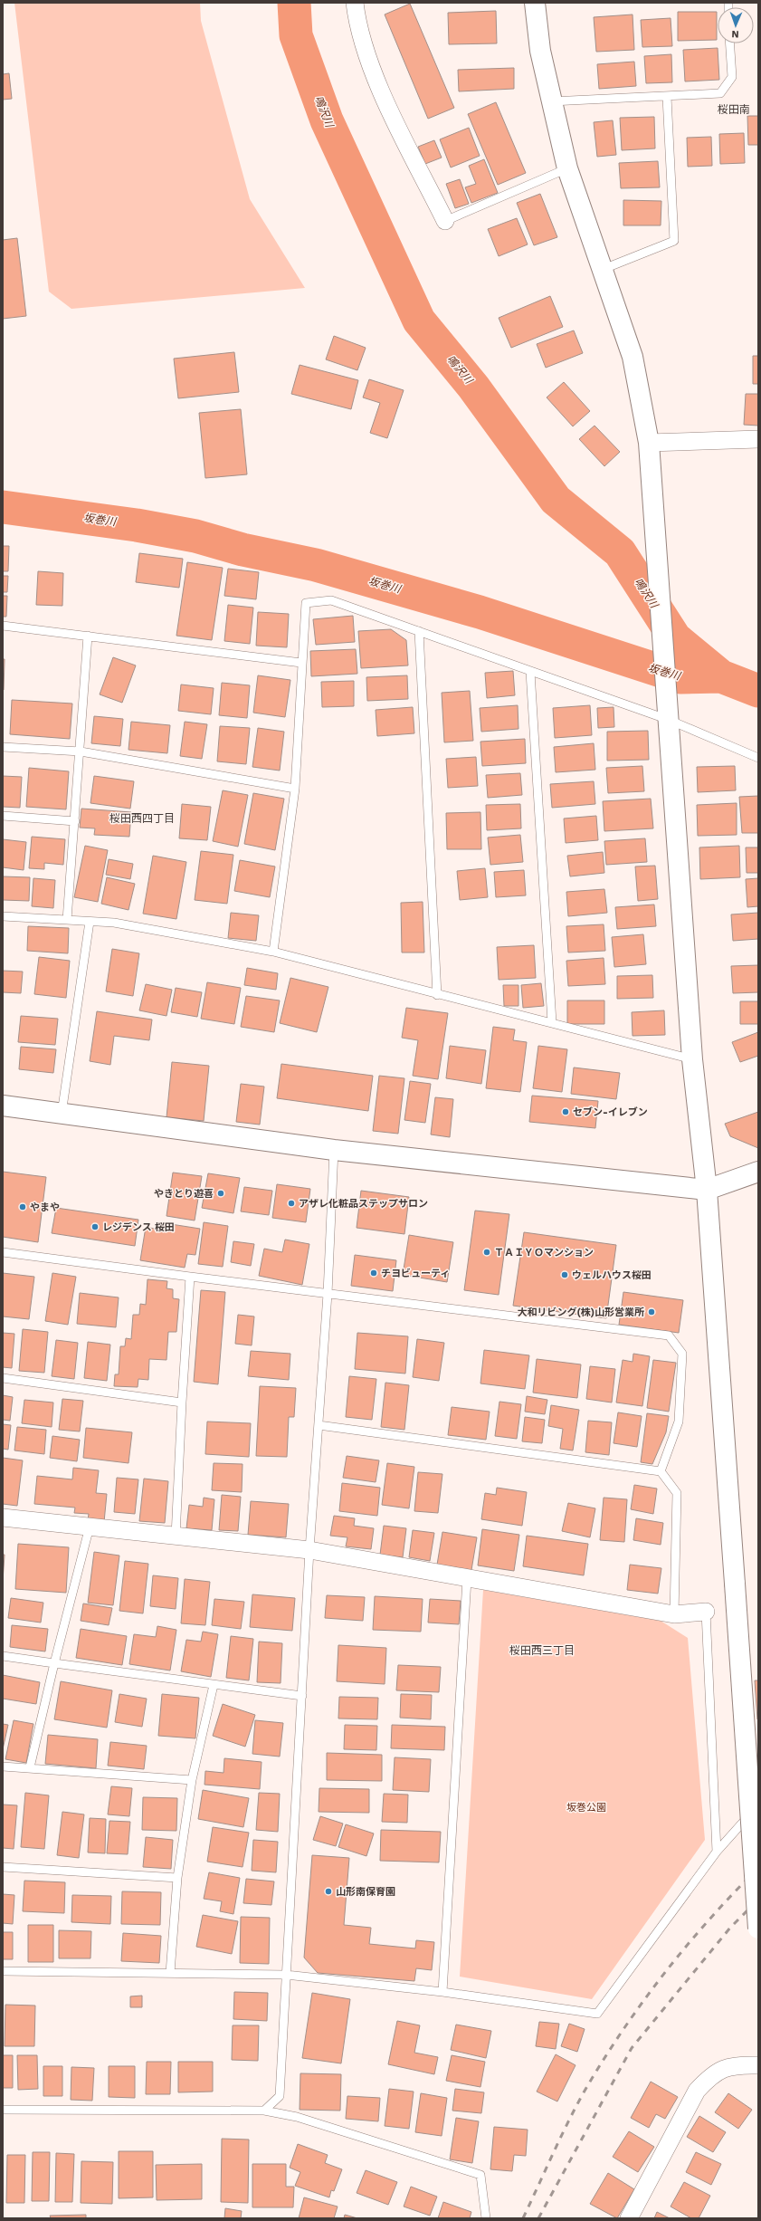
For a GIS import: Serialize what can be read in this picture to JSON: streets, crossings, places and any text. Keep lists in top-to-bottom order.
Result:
{
  "districts": ["桜田南", "桜田西四丁目", "桜田西三丁目"],
  "water": ["鳴沢川", "坂巻川"],
  "parks": ["坂巻公園"],
  "places": [
    "セブン-イレブン",
    "やきとり遊喜",
    "アザレ化粧品ステップサロン",
    "やまや",
    "レジデンス 桜田",
    "ＴＡＩＹＯマンション",
    "チヨビューティ",
    "ウェルハウス桜田",
    "大和リビング(株)山形営業所",
    "山形南保育園"
  ],
  "north": "bottom"
}
